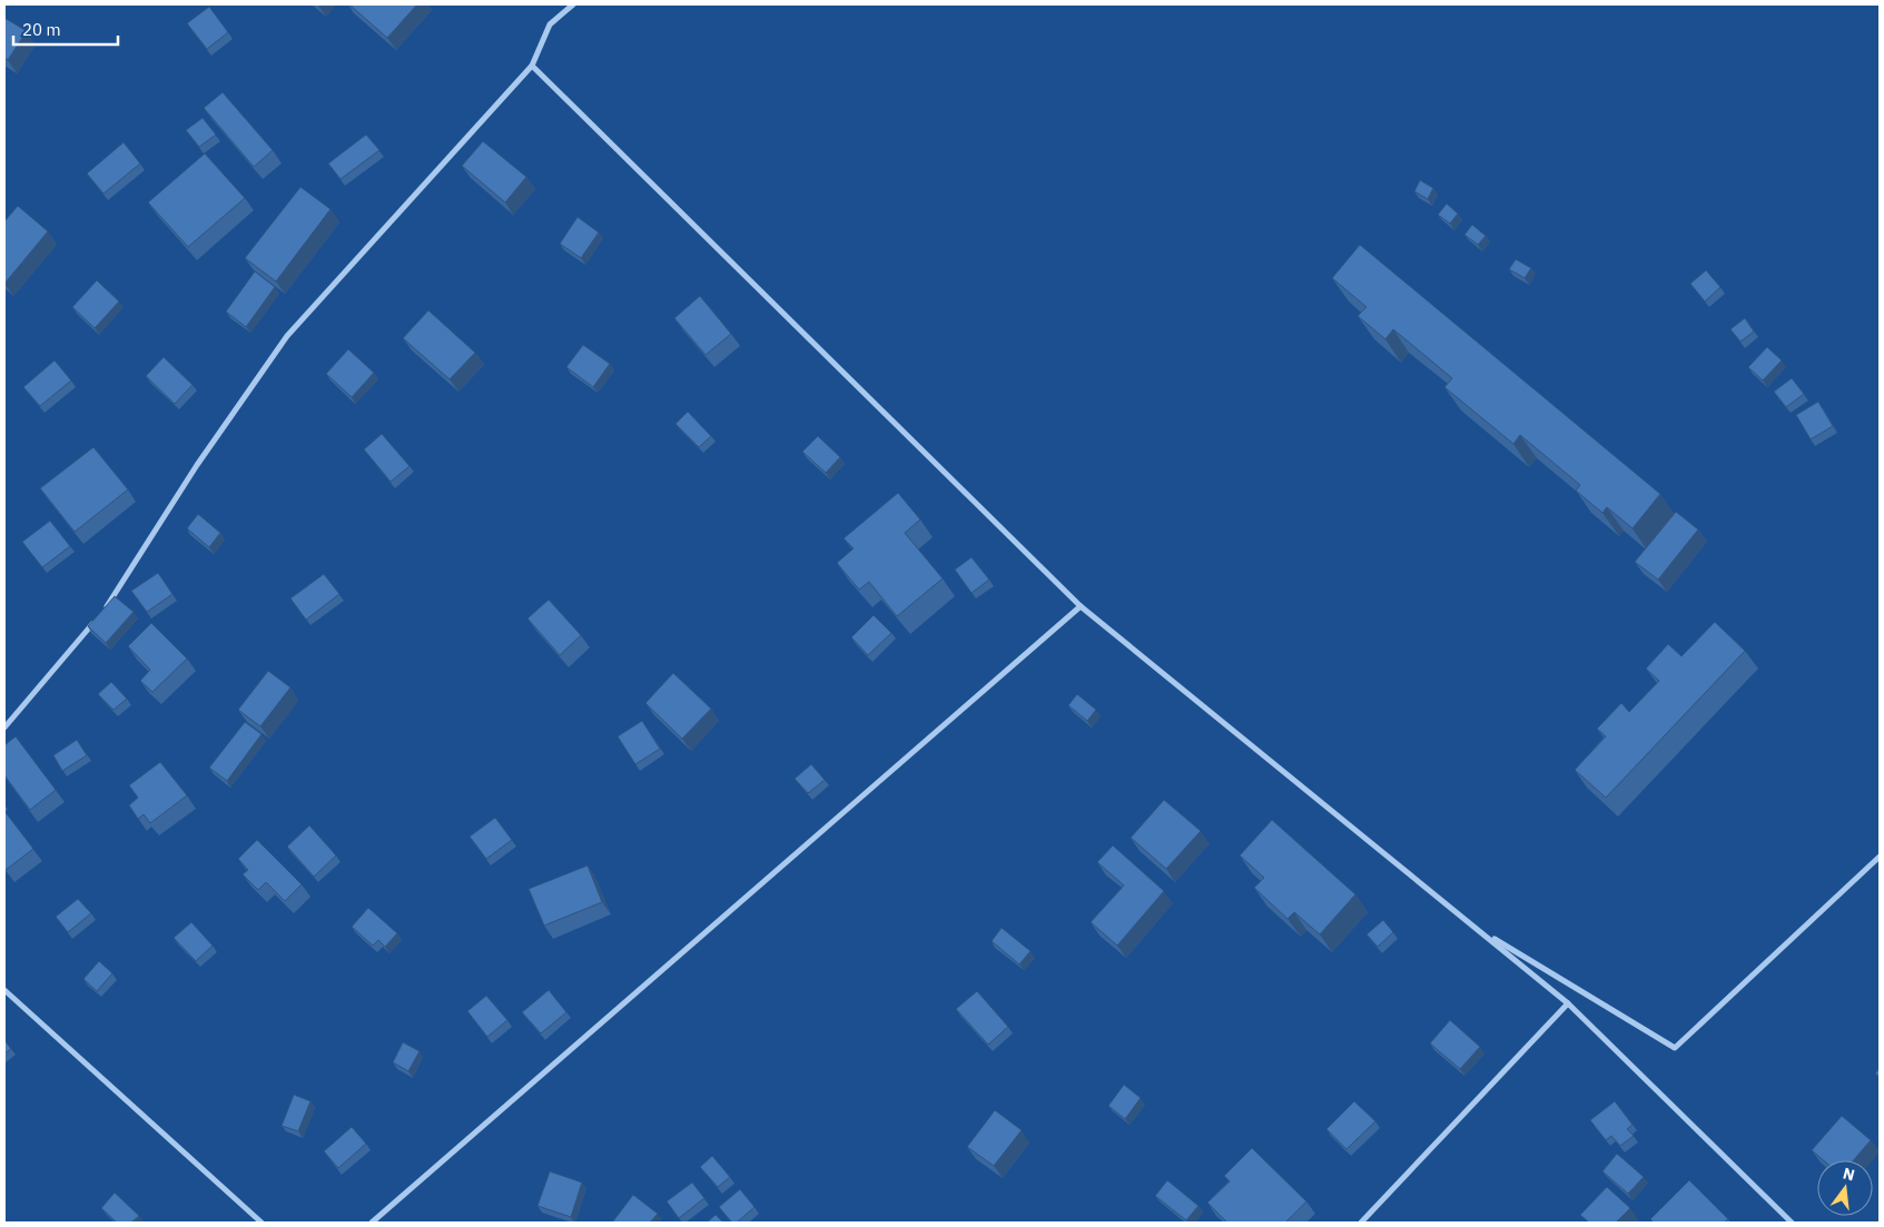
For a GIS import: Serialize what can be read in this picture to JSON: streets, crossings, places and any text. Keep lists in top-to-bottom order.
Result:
{
  "scale_bar": "20 m",
  "north": "top"
}
